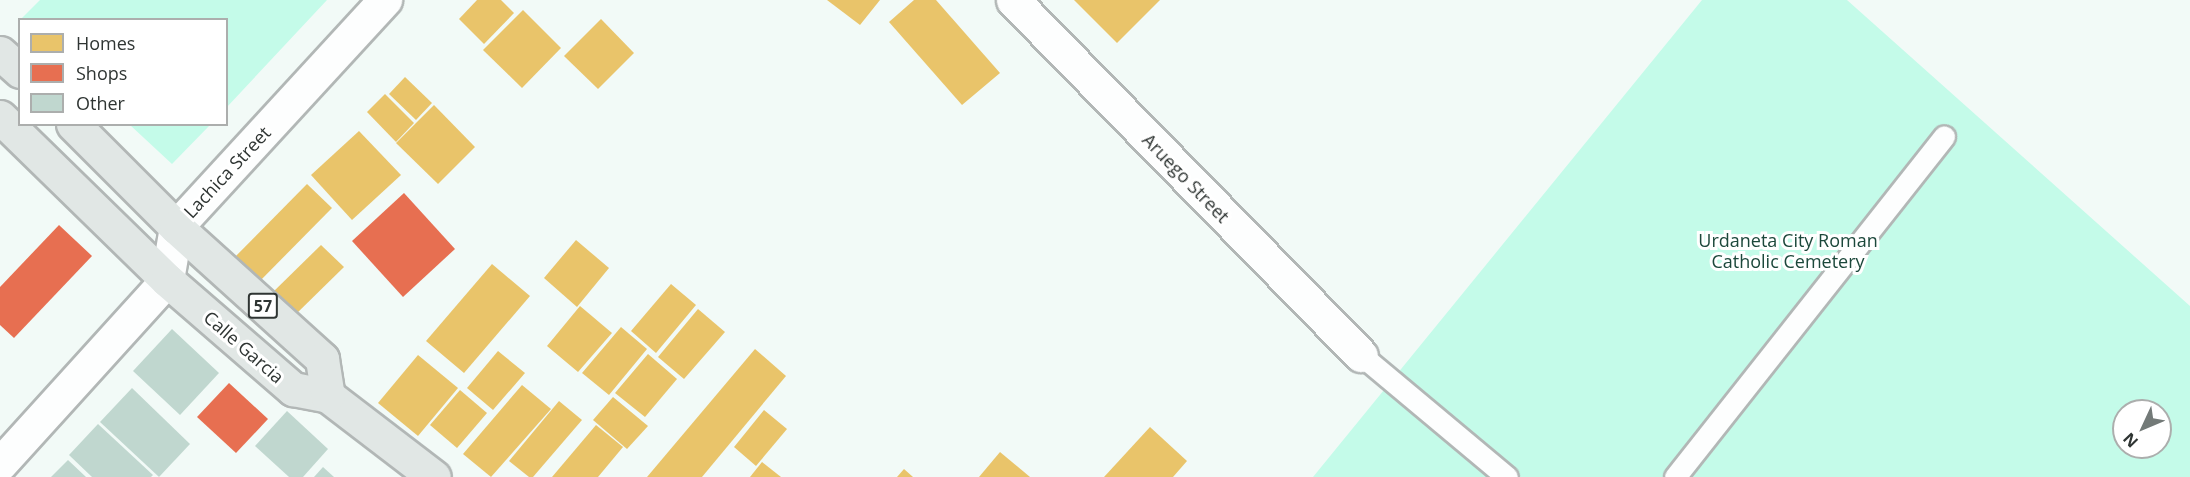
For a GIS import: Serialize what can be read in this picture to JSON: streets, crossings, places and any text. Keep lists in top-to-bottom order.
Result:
{
  "streets": {
    "main road": ["57", "Calle Garcia"],
    "street": ["Lachica Street", "Aruego Street"]
  },
  "crossings": [
    ["Lachica Street", "57"],
    ["Lachica Street", "Calle Garcia"],
    ["57", "Calle Garcia"]
  ],
  "parks": ["Urdaneta City Roman Catholic Cemetery"],
  "legend": ["Homes", "Shops", "Other"],
  "north": "bottom left"
}
